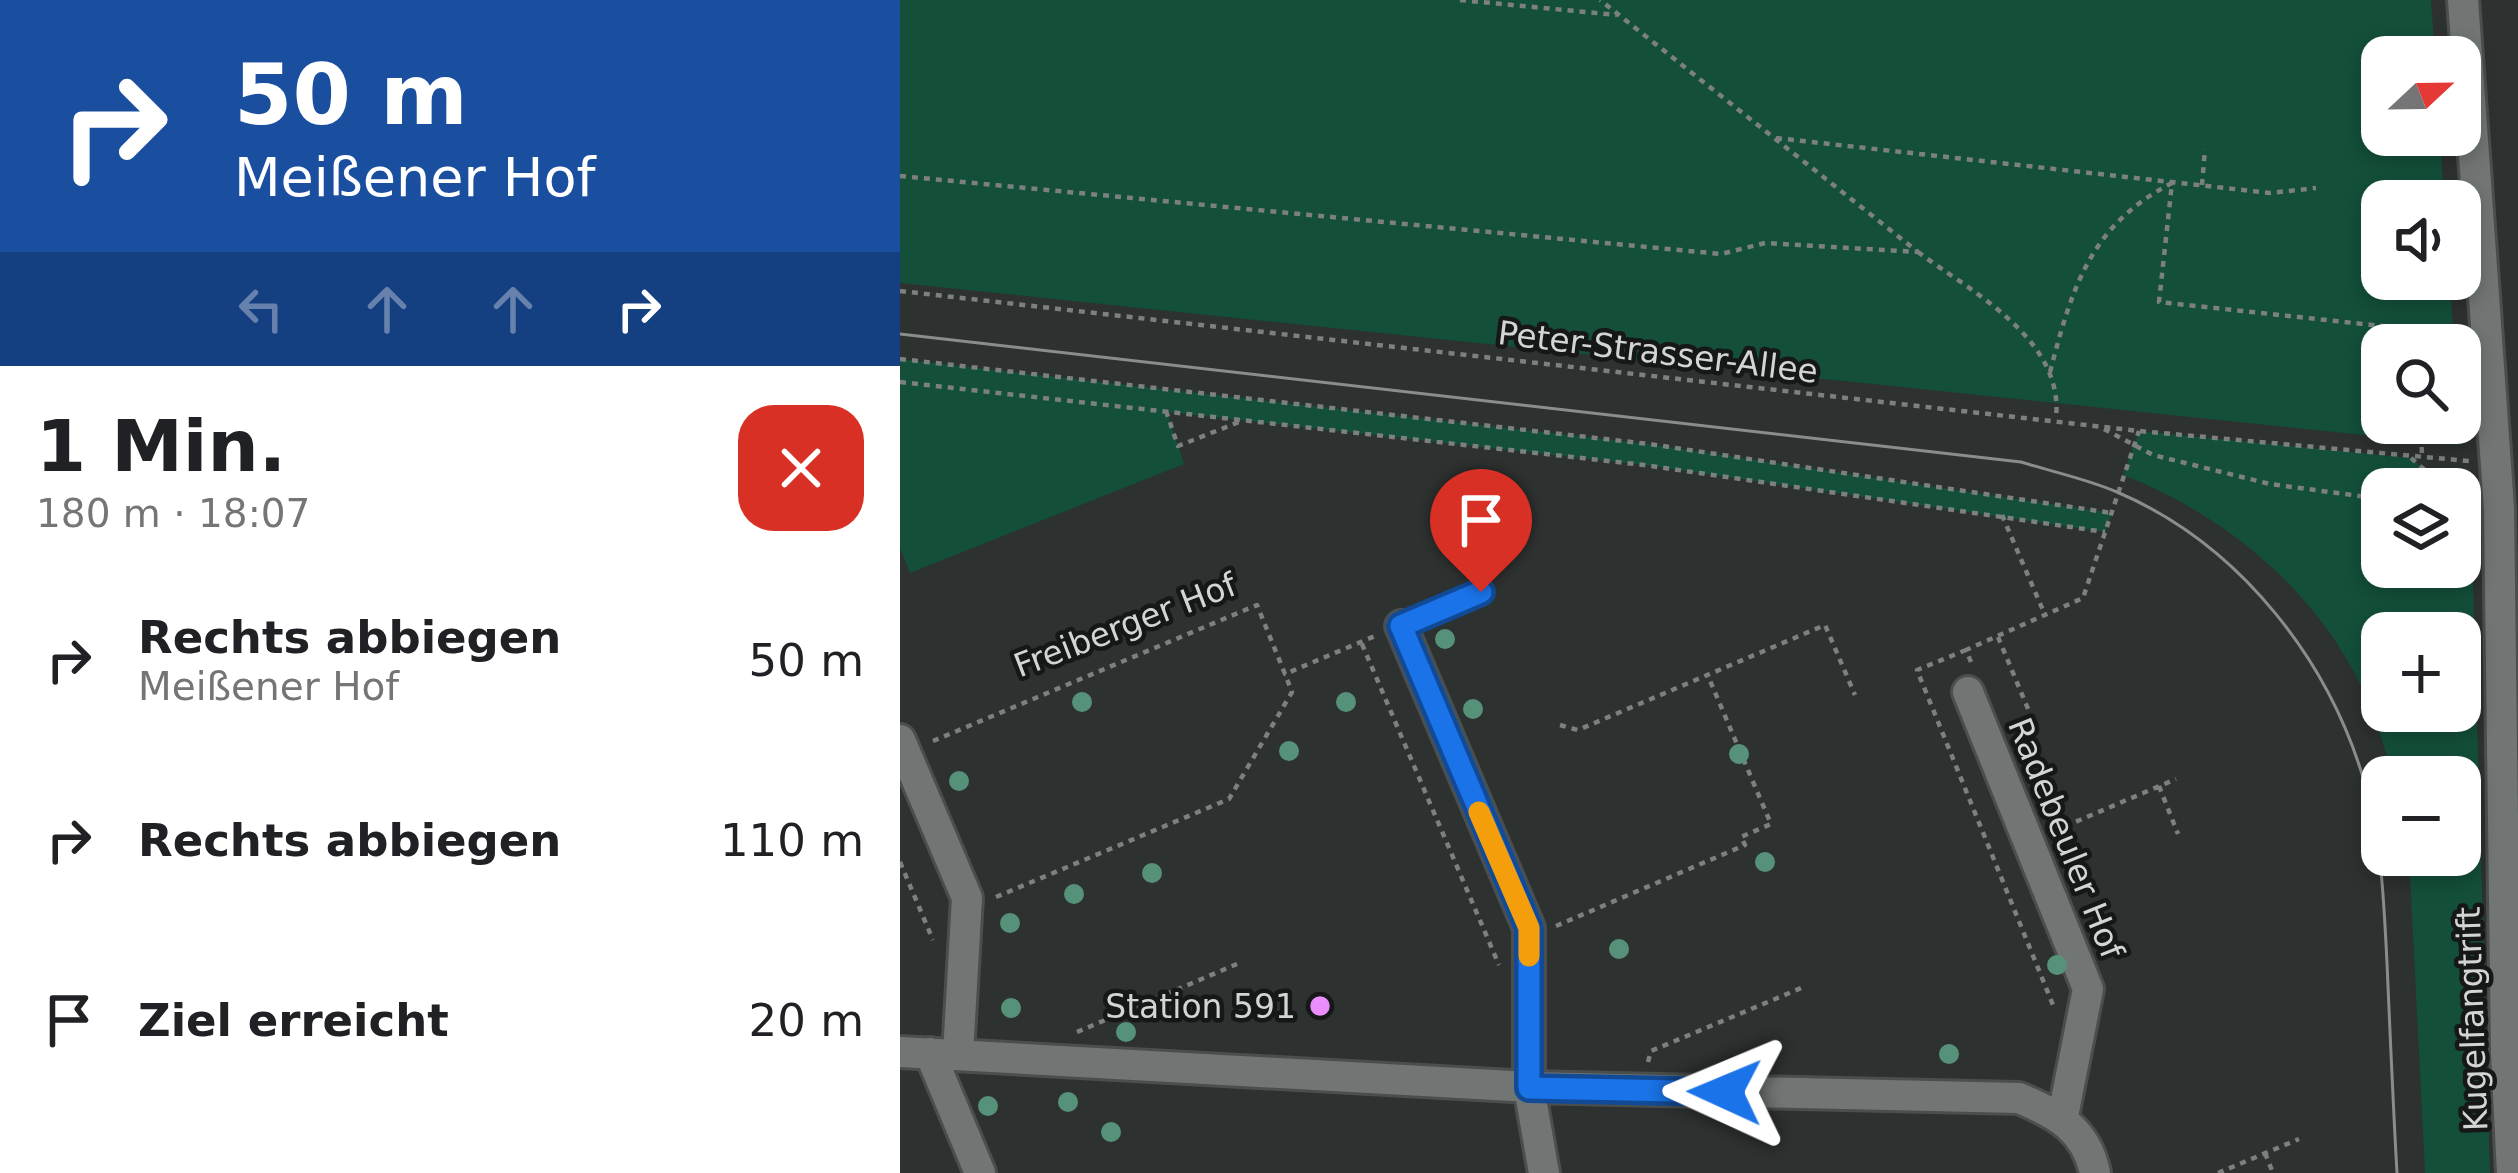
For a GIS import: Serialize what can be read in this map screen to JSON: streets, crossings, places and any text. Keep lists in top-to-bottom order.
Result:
{
  "streets": {
    "street": ["Radebeuler Hof", "Kugelfangtrift"],
    "path": ["Peter-Strasser-Allee", "Freiberger Hof"]
  },
  "crossings": [
    ["Peter-Strasser-Allee", "Kugelfangtrift"]
  ],
  "places": ["Station 591"],
  "north": "right",
  "page": {
    "turn": ["50 m", "Meißener Hof"],
    "map_buttons": ["+", "−"],
    "heading": ["1 Min.", "180 m · 18:07"],
    "list": [
      {
        "name": "Rechts abbiegen",
        "note": "Meißener Hof",
        "value": "50 m"
      },
      {
        "name": "Rechts abbiegen",
        "value": "110 m"
      },
      {
        "name": "Ziel erreicht",
        "value": "20 m"
      }
    ]
  }
}
